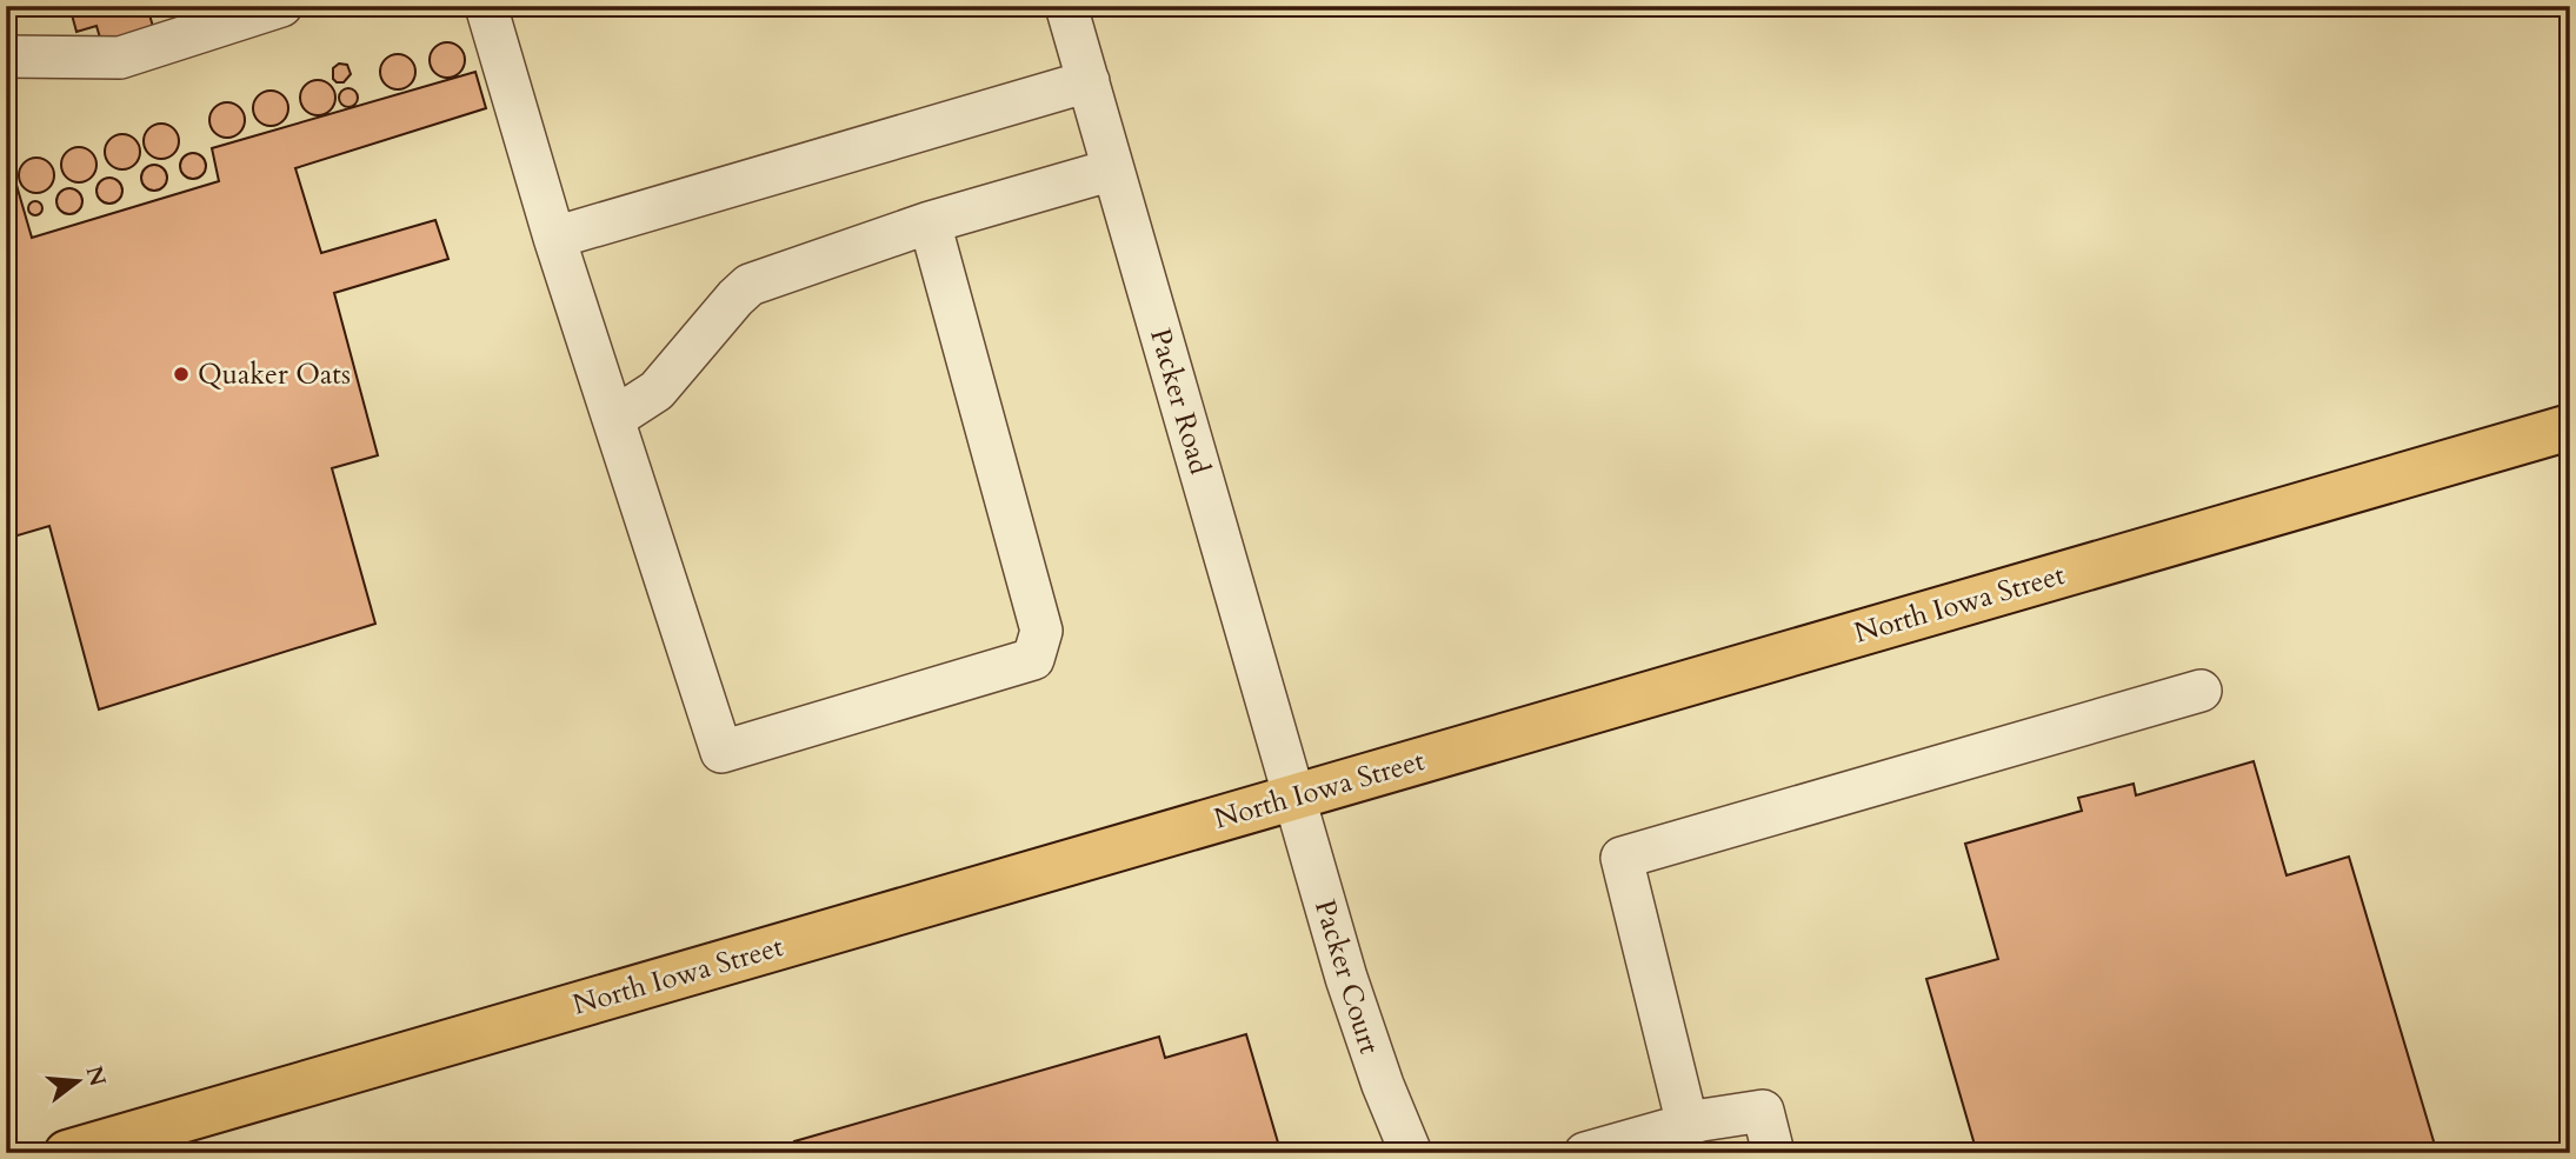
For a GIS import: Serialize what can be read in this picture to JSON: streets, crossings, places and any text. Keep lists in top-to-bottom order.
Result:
{
  "streets": {
    "main road": ["North Iowa Street"],
    "street": ["Packer Road", "Packer Court"]
  },
  "crossings": [
    ["Packer Road", "North Iowa Street"],
    ["Packer Road", "Packer Court"],
    ["North Iowa Street", "Packer Court"]
  ],
  "places": ["Quaker Oats"],
  "north": "right"
}
